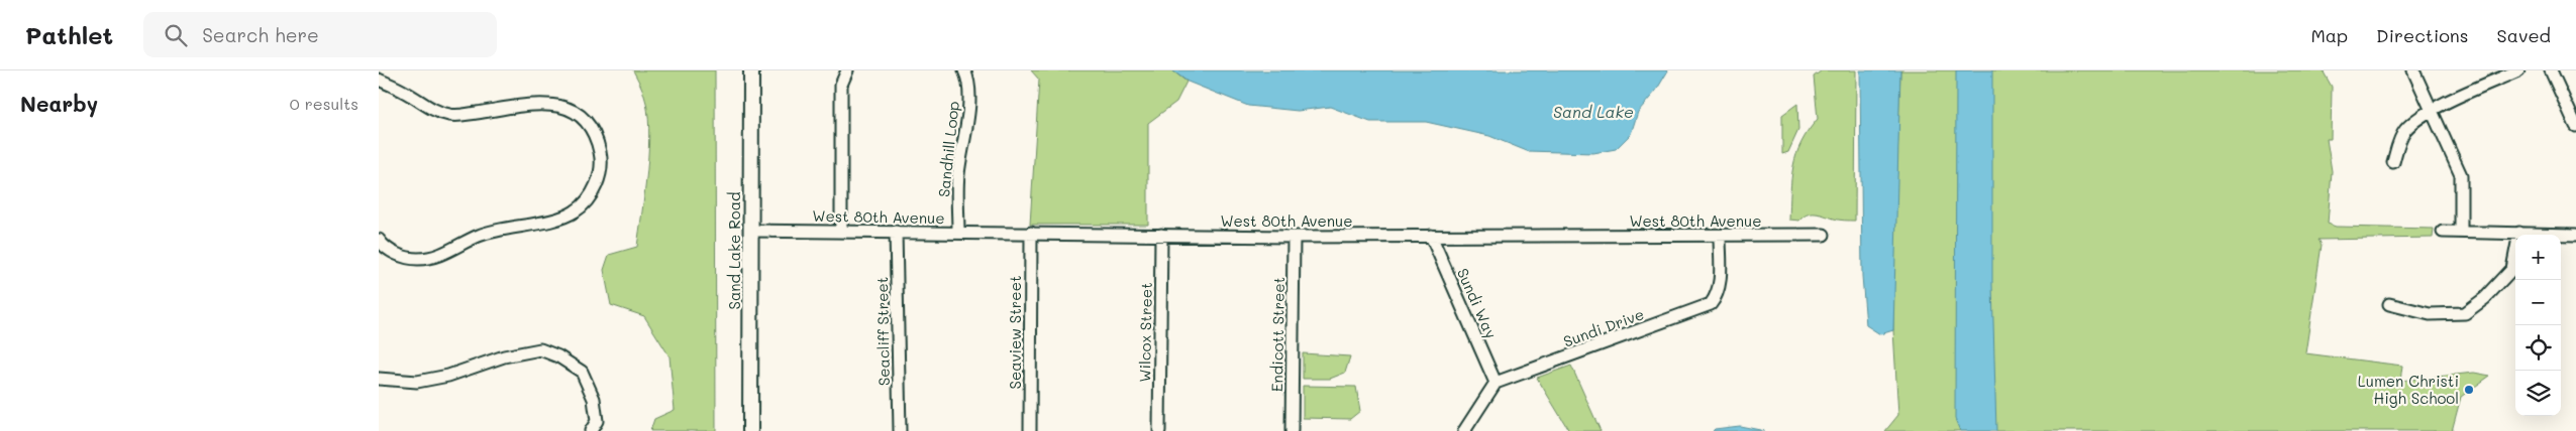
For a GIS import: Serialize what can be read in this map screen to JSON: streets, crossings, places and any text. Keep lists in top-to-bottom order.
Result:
{
  "streets": {
    "main road": ["Sand Lake Road"],
    "street": [
      "Sandhill Loop",
      "West 80th Avenue",
      "Sundi Way",
      "Sundi Drive",
      "Seacliff Street",
      "Seaview Street",
      "Wilcox Street",
      "Endicott Street"
    ]
  },
  "crossings": [
    ["Sandhill Loop", "West 80th Avenue"],
    ["West 80th Avenue", "Sand Lake Road"],
    ["West 80th Avenue", "Sundi Way"],
    ["West 80th Avenue", "Sundi Drive"],
    ["West 80th Avenue", "Seacliff Street"],
    ["West 80th Avenue", "Seaview Street"],
    ["West 80th Avenue", "Wilcox Street"],
    ["West 80th Avenue", "Endicott Street"],
    ["Sundi Way", "Sundi Drive"]
  ],
  "water": ["Sand Lake"],
  "places": ["Lumen Christi High School"],
  "page": {
    "header": "Pathlet",
    "search": "Search here",
    "nav": ["Map", "Directions", "Saved"],
    "heading": ["Nearby", "0 results"],
    "map_buttons": ["+", "−"]
  }
}
